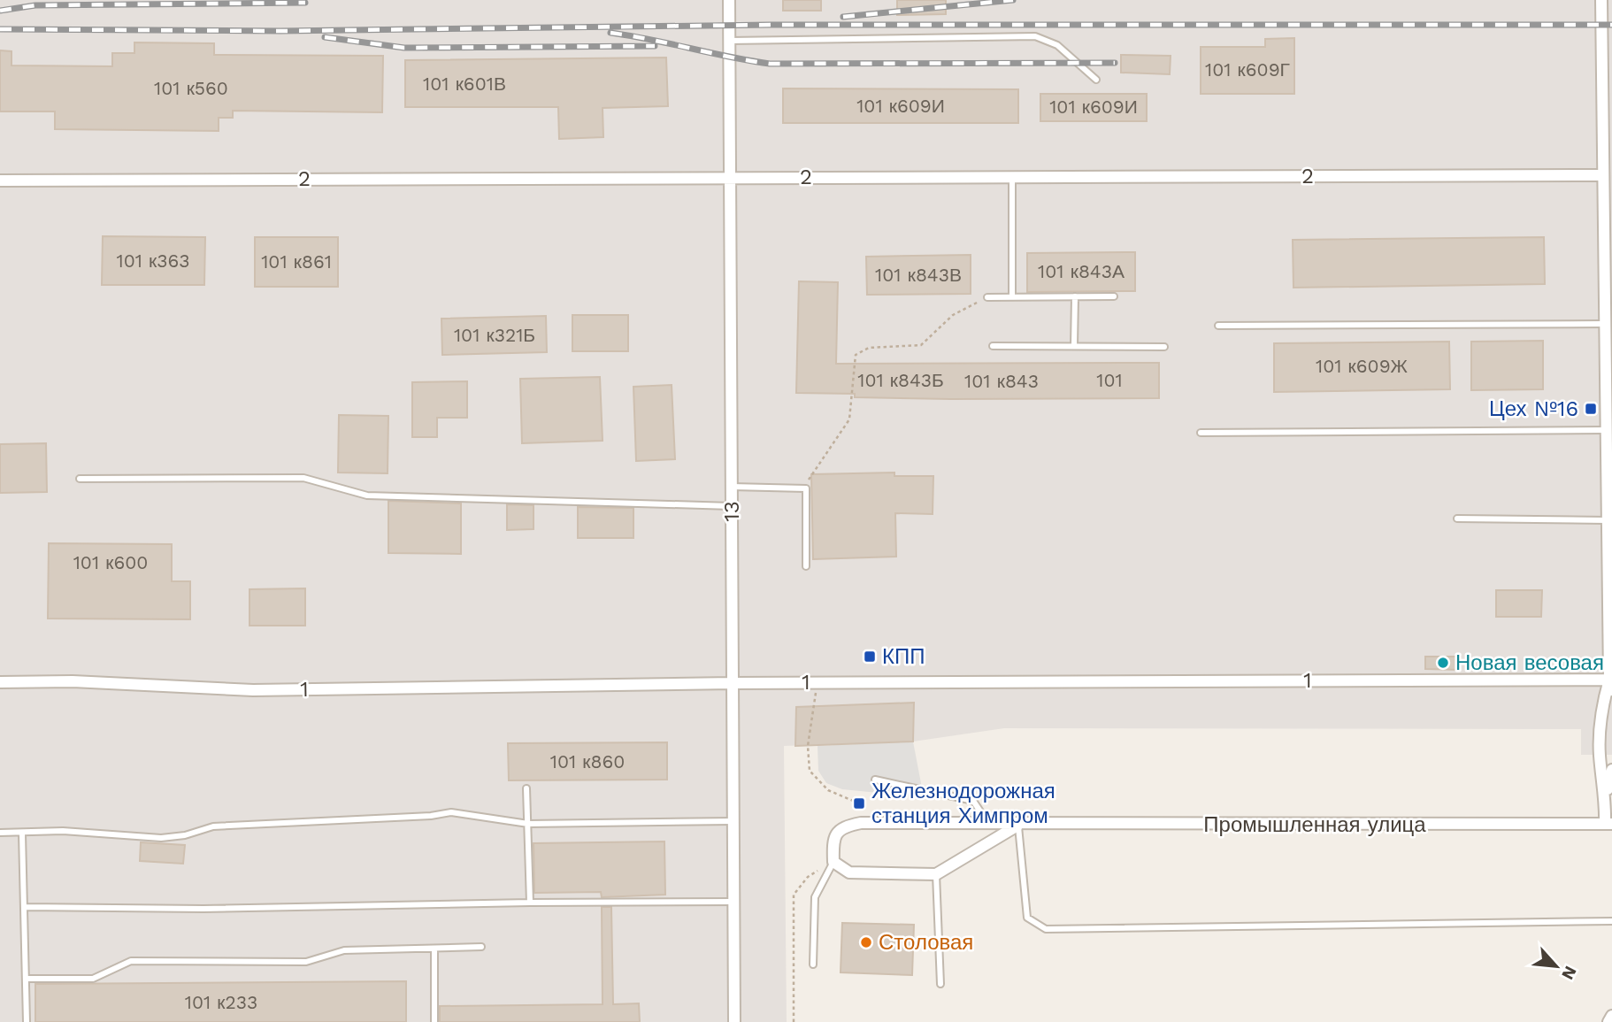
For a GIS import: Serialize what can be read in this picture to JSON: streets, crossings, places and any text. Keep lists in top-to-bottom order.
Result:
{
  "streets": {
    "street": [
      "2",
      "13",
      "1",
      "Промышленная улица"
    ]
  },
  "crossings": [
    ["2", "13"],
    ["13", "1"]
  ],
  "places": {
    "transit": ["Цех №16", "КПП", "Железнодорожная станция Химпром"],
    "other": ["Новая весовая", "Столовая"]
  },
  "house_numbers": [
    "101 к609Г",
    "101 к601В",
    "101 к560",
    "101 к609И",
    "101 к609И",
    "101 к363",
    "101 к861",
    "101 к843А",
    "101 к843В",
    "101 к321Б",
    "101 к609Ж",
    "101 к843Б",
    "101",
    "101 к843",
    "101 к600",
    "101 к860",
    "101 к233"
  ],
  "north": "bottom right"
}
